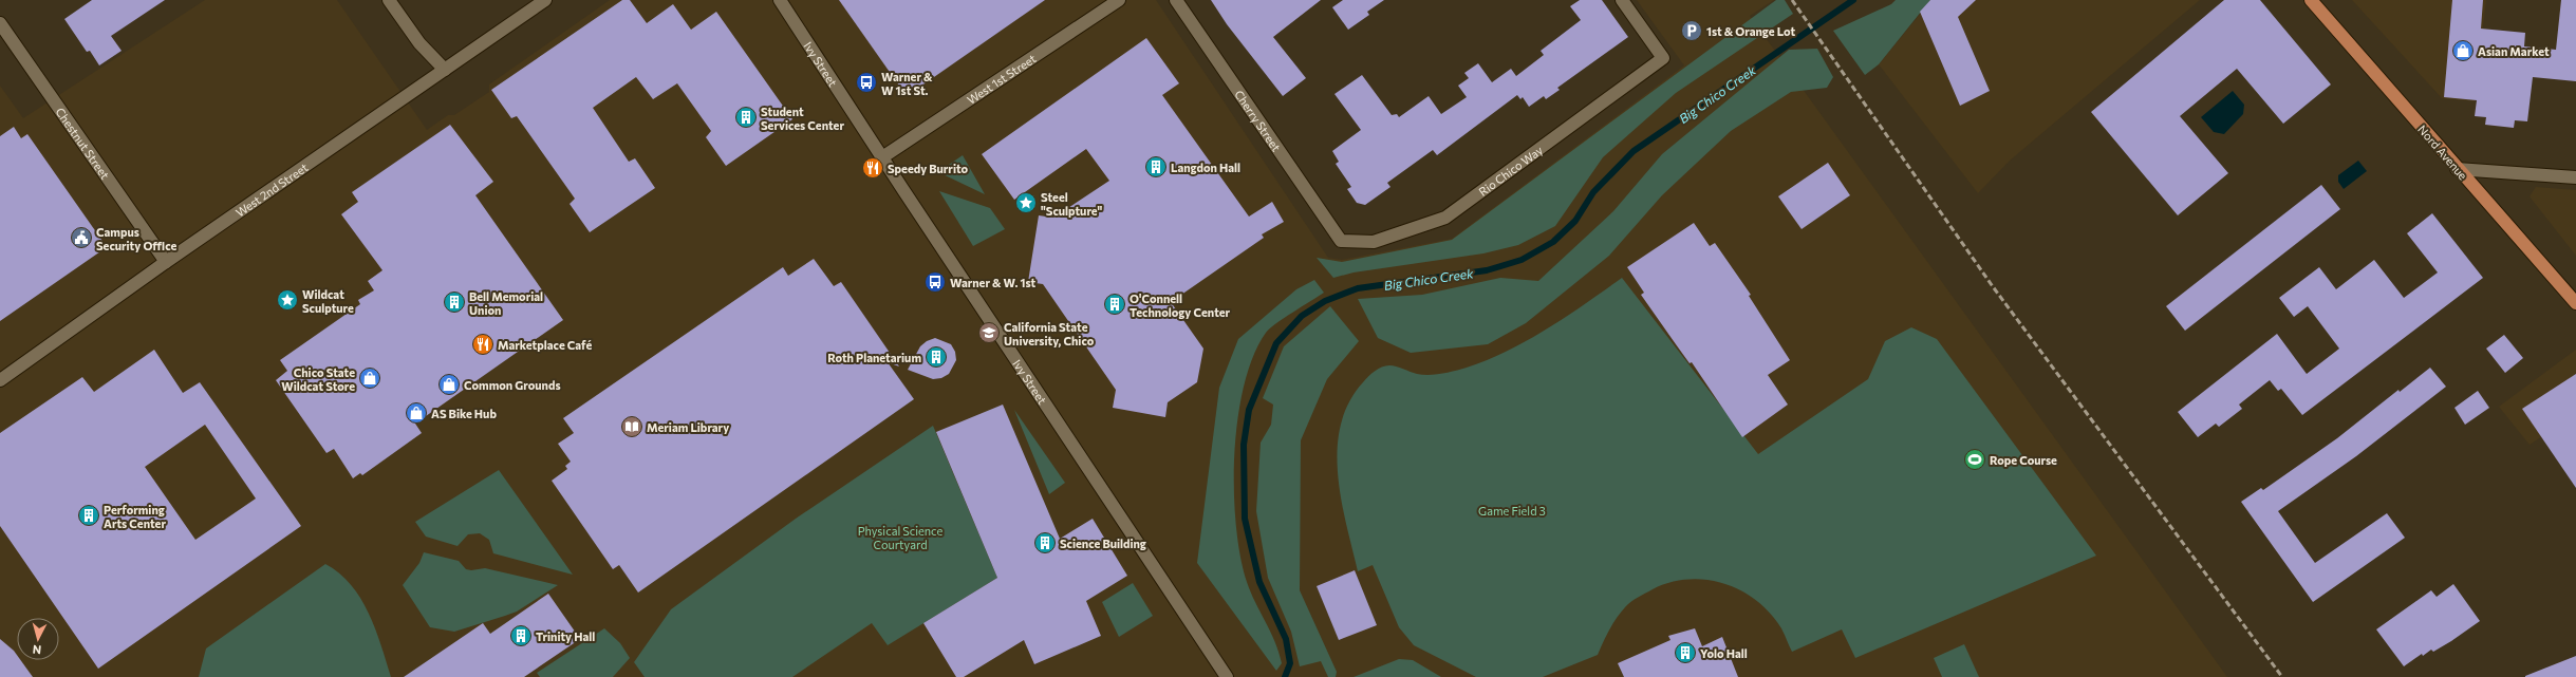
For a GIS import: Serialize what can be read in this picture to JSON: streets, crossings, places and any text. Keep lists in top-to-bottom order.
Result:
{
  "streets": {
    "main road": ["Nord Avenue"],
    "street": [
      "Ivy Street",
      "West 1st Street",
      "Cherry Street",
      "Chestnut Street",
      "Rio Chico Way",
      "West 2nd Street"
    ]
  },
  "crossings": [
    ["Ivy Street", "West 1st Street"],
    ["Cherry Street", "Rio Chico Way"],
    ["Chestnut Street", "West 2nd Street"]
  ],
  "water": ["Big Chico Creek"],
  "parks": ["Game Field 3", "Physical Science Courtyard"],
  "places": {
    "parking": ["1st & Orange Lot"],
    "shop": [
      "Asian Market",
      "Chico State Wildcat Store",
      "Common Grounds",
      "AS Bike Hub"
    ],
    "bus stop": ["Warner & W 1st St.", "Warner & W. 1st"],
    "building": [
      "Student Services Center",
      "Langdon Hall",
      "Bell Memorial Union",
      "O'Connell Technology Center",
      "Roth Planetarium",
      "Performing Arts Center",
      "Science Building",
      "Trinity Hall",
      "Yolo Hall"
    ],
    "restaurant": ["Speedy Burrito", "Marketplace Café"],
    "place": ["Steel \"Sculpture\"", "Wildcat Sculpture"],
    "public building": ["Campus Security Office"],
    "school or university": ["California State University, Chico"],
    "library": ["Meriam Library"],
    "sports": ["Rope Course"]
  },
  "north": "bottom"
}
